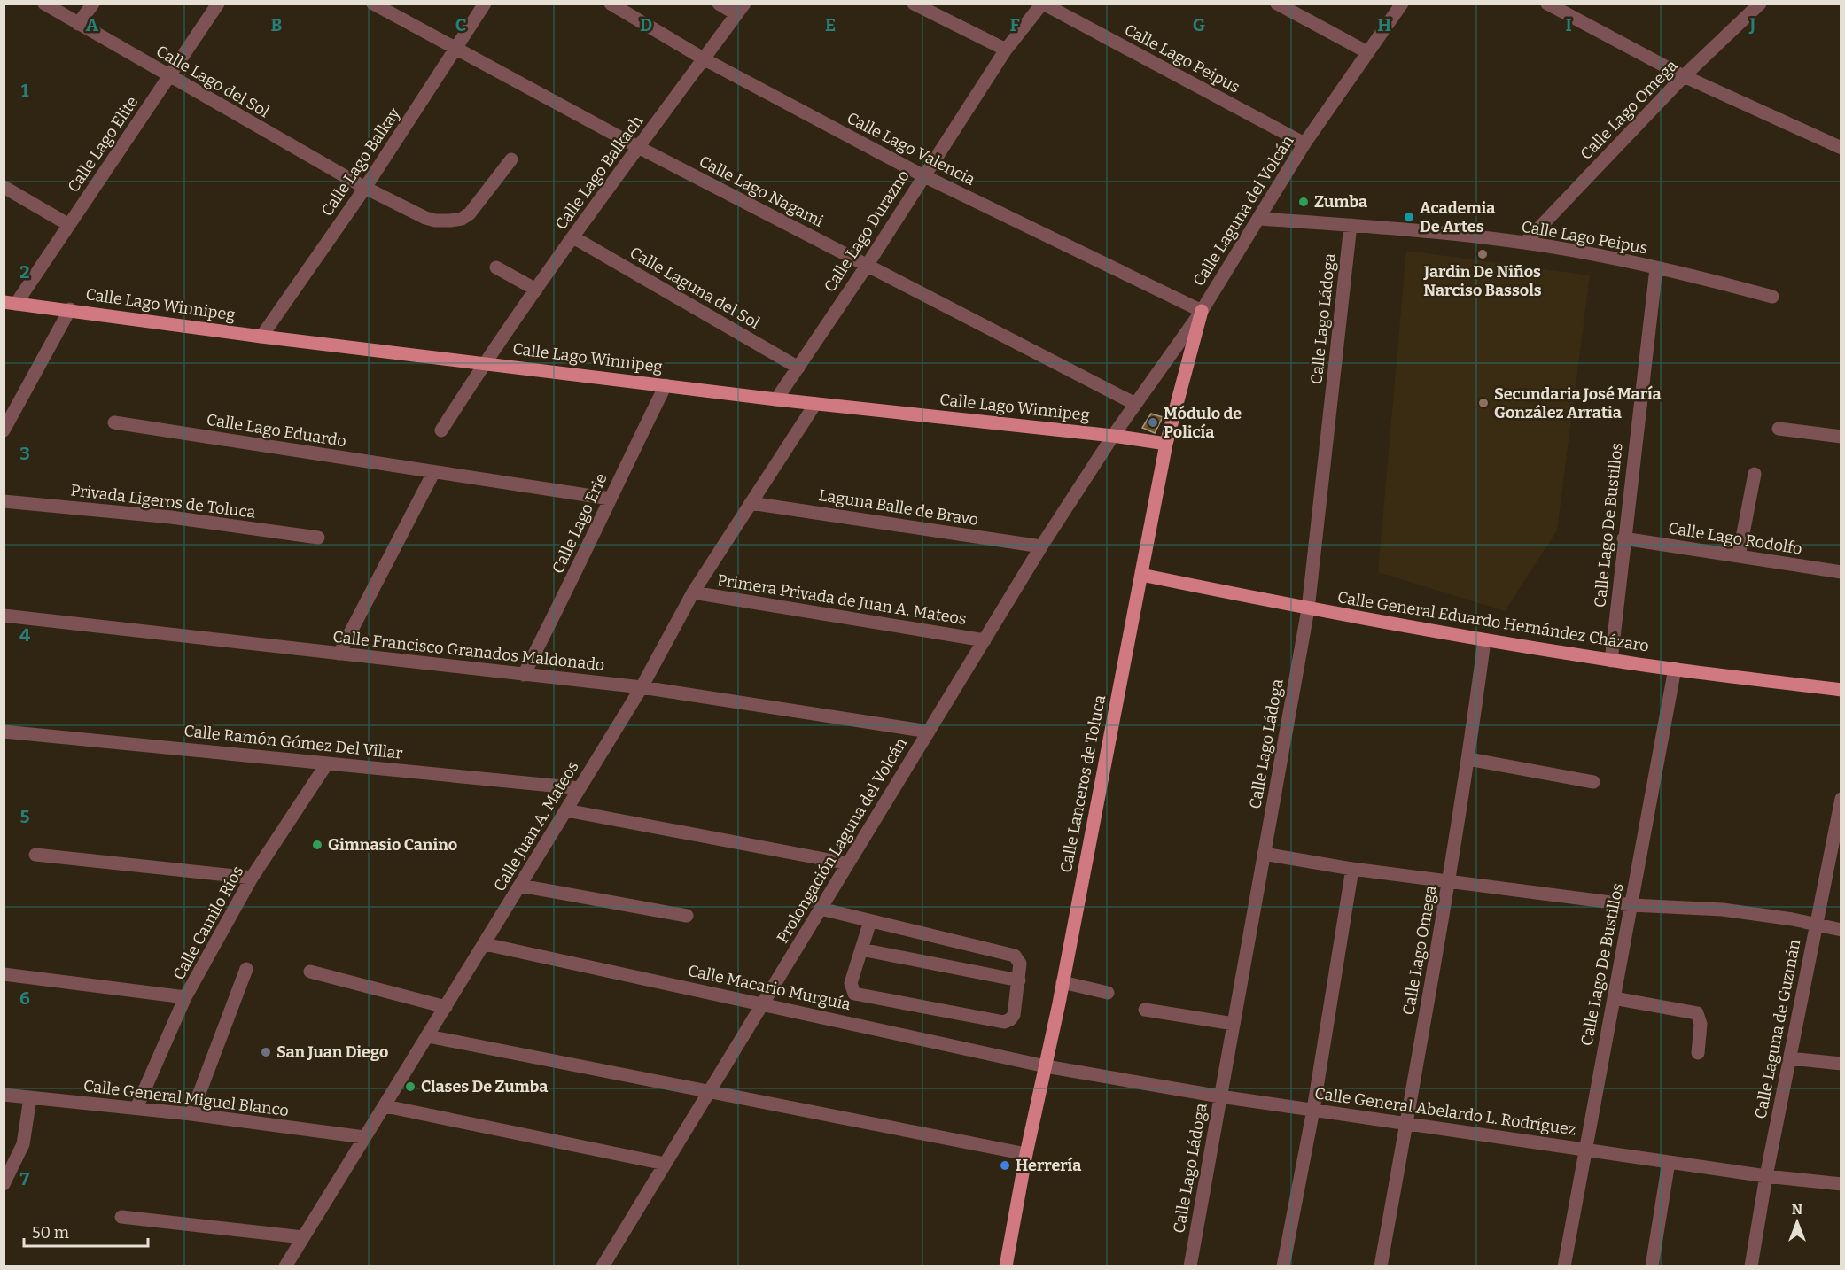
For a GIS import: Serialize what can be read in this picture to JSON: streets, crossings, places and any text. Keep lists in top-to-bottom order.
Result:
{
  "streets": {
    "main road": ["Calle Lago Winnipeg", "Calle General Eduardo Hernández Cházaro", "Calle Lanceros de Toluca"],
    "street": [
      "Calle Lago Peipus",
      "Calle Lago del Sol",
      "Calle Lago Omega",
      "Calle Lago Elite",
      "Calle Lago Valencia",
      "Calle Lago Balkay",
      "Calle Lago Balkach",
      "Calle Lago Nagami",
      "Calle Laguna del Volcán",
      "Calle Lago Durazno",
      "Calle Laguna del Sol",
      "Calle Lago Ládoga",
      "Calle Lago Eduardo",
      "Privada Ligeros de Toluca",
      "Laguna Balle de Bravo",
      "Calle Lago Erie",
      "Calle Lago De Bustillos",
      "Calle Lago Rodolfo",
      "Primera Privada de Juan A. Mateos",
      "Calle Francisco Granados Maldonado",
      "Calle Ramón Gómez Del Villar",
      "Calle Juan A. Mateos",
      "Prolongación Laguna del Volcán",
      "Calle Camilo Ríos",
      "Calle Macario Murguía",
      "Calle Laguna de Guzmán",
      "Calle General Miguel Blanco",
      "Calle General Abelardo L. Rodríguez"
    ]
  },
  "crossings": [
    ["Calle Lago Peipus", "Calle Lago Omega"],
    ["Calle Lago Peipus", "Calle Laguna del Volcán"],
    ["Calle Lago Peipus", "Calle Lago Durazno"],
    ["Calle Lago Peipus", "Calle Lago Ládoga"],
    ["Calle Lago Peipus", "Calle Lago De Bustillos"],
    ["Calle Lago del Sol", "Calle Lago Elite"],
    ["Calle Lago del Sol", "Calle Lago Balkay"],
    ["Calle Lago Omega", "Calle General Eduardo Hernández Cházaro"],
    ["Calle Lago Omega", "Calle General Abelardo L. Rodríguez"],
    ["Calle Lago Elite", "Calle Lago Winnipeg"],
    ["Calle Lago Valencia", "Calle Lago Balkach"],
    ["Calle Lago Valencia", "Calle Laguna del Volcán"],
    ["Calle Lago Valencia", "Calle Lago Durazno"],
    ["Calle Lago Valencia", "Calle Lanceros de Toluca"],
    ["Calle Lago Balkay", "Calle Lago Nagami"],
    ["Calle Lago Balkay", "Calle Lago Winnipeg"],
    ["Calle Lago Balkach", "Calle Lago Nagami"],
    ["Calle Lago Balkach", "Calle Laguna del Sol"],
    ["Calle Lago Balkach", "Calle Lago Winnipeg"],
    ["Calle Lago Nagami", "Calle Laguna del Volcán"],
    ["Calle Lago Nagami", "Calle Lago Durazno"],
    ["Calle Laguna del Volcán", "Calle Lago Winnipeg"],
    ["Calle Laguna del Volcán", "Calle Lanceros de Toluca"],
    ["Calle Laguna del Volcán", "Prolongación Laguna del Volcán"],
    ["Calle Lago Durazno", "Calle Laguna del Sol"],
    ["Calle Lago Durazno", "Calle Lago Winnipeg"],
    ["Calle Lago Winnipeg", "Calle Lago Erie"],
    ["Calle Lago Winnipeg", "Calle Lanceros de Toluca"],
    ["Calle Lago Winnipeg", "Calle Juan A. Mateos"],
    ["Calle Lago Winnipeg", "Prolongación Laguna del Volcán"],
    ["Calle Lago Ládoga", "Calle General Eduardo Hernández Cházaro"],
    ["Calle Lago Ládoga", "Calle General Abelardo L. Rodríguez"],
    ["Calle Lago Eduardo", "Calle Lago Erie"],
    ["Laguna Balle de Bravo", "Calle Juan A. Mateos"],
    ["Laguna Balle de Bravo", "Prolongación Laguna del Volcán"],
    ["Calle Lago Erie", "Calle Francisco Granados Maldonado"],
    ["Calle Lago De Bustillos", "Calle Lago Rodolfo"],
    ["Calle Lago De Bustillos", "Calle General Eduardo Hernández Cházaro"],
    ["Calle Lago De Bustillos", "Calle General Abelardo L. Rodríguez"],
    ["Primera Privada de Juan A. Mateos", "Calle Juan A. Mateos"],
    ["Primera Privada de Juan A. Mateos", "Prolongación Laguna del Volcán"],
    ["Calle General Eduardo Hernández Cházaro", "Calle Lanceros de Toluca"],
    ["Calle Francisco Granados Maldonado", "Calle Juan A. Mateos"],
    ["Calle Francisco Granados Maldonado", "Prolongación Laguna del Volcán"],
    ["Calle Ramón Gómez Del Villar", "Calle Juan A. Mateos"],
    ["Calle Ramón Gómez Del Villar", "Calle Camilo Ríos"],
    ["Calle Lanceros de Toluca", "Calle Macario Murguía"],
    ["Calle Lanceros de Toluca", "Calle General Abelardo L. Rodríguez"],
    ["Calle Juan A. Mateos", "Calle Macario Murguía"],
    ["Calle Juan A. Mateos", "Calle General Miguel Blanco"],
    ["Prolongación Laguna del Volcán", "Calle Macario Murguía"],
    ["Calle Camilo Ríos", "Calle General Miguel Blanco"],
    ["Calle Macario Murguía", "Calle General Abelardo L. Rodríguez"],
    ["Calle Laguna de Guzmán", "Calle General Abelardo L. Rodríguez"]
  ],
  "places": [
    "Zumba",
    "Academia De Artes",
    "Jardin De Niños Narciso Bassols",
    "Secundaria José María González Arratia",
    "Módulo de Policía",
    "Gimnasio Canino",
    "San Juan Diego",
    "Clases De Zumba",
    "Herrería"
  ],
  "scale_bar": "50 m",
  "north": "top",
  "grid": {
    "columns": [
      "A",
      "B",
      "C",
      "D",
      "E",
      "F",
      "G",
      "H",
      "I",
      "J"
    ],
    "rows": [
      "1",
      "2",
      "3",
      "4",
      "5",
      "6",
      "7"
    ]
  }
}
